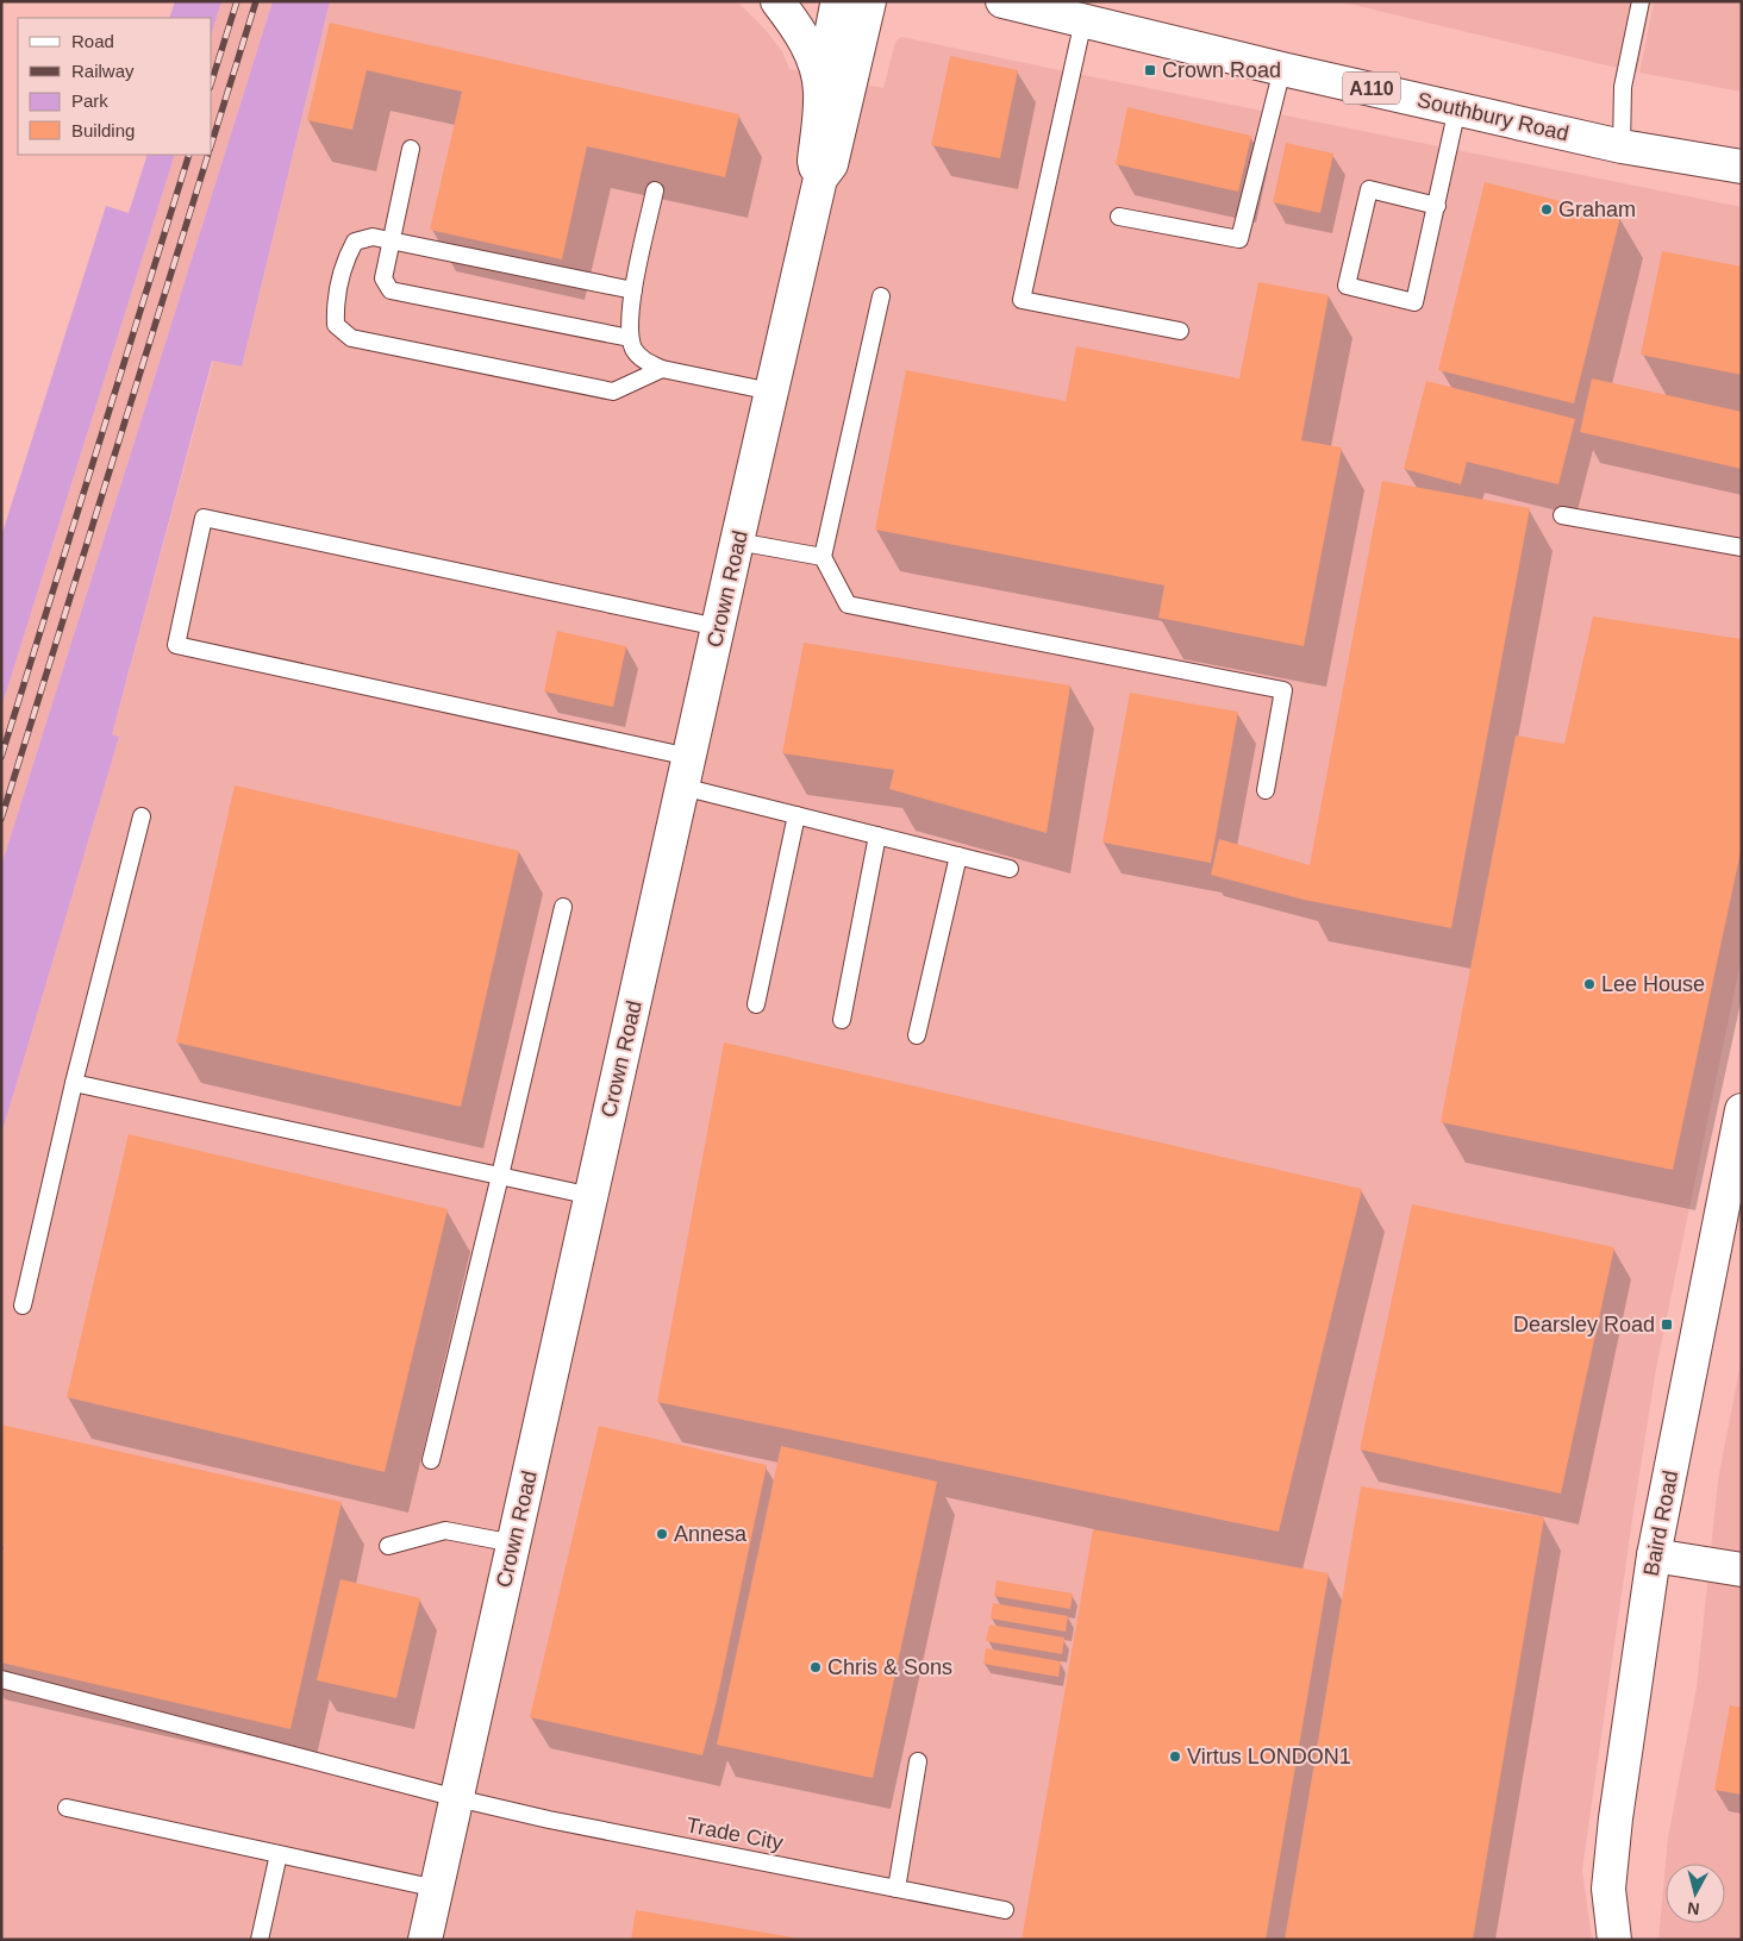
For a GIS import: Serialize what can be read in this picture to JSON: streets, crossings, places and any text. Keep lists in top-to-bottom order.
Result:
{
  "streets": {
    "street": [
      "A110",
      "Southbury Road",
      "Crown Road",
      "Baird Road"
    ],
    "lane": ["Trade City"]
  },
  "crossings": [
    ["Crown Road", "Trade City"]
  ],
  "places": {
    "transit": ["Crown Road", "Dearsley Road"],
    "other": [
      "Graham",
      "Lee House",
      "Annesa",
      "Chris & Sons",
      "Virtus LONDON1"
    ]
  },
  "legend": [
    "Road",
    "Railway",
    "Park",
    "Building"
  ],
  "north": "bottom"
}
